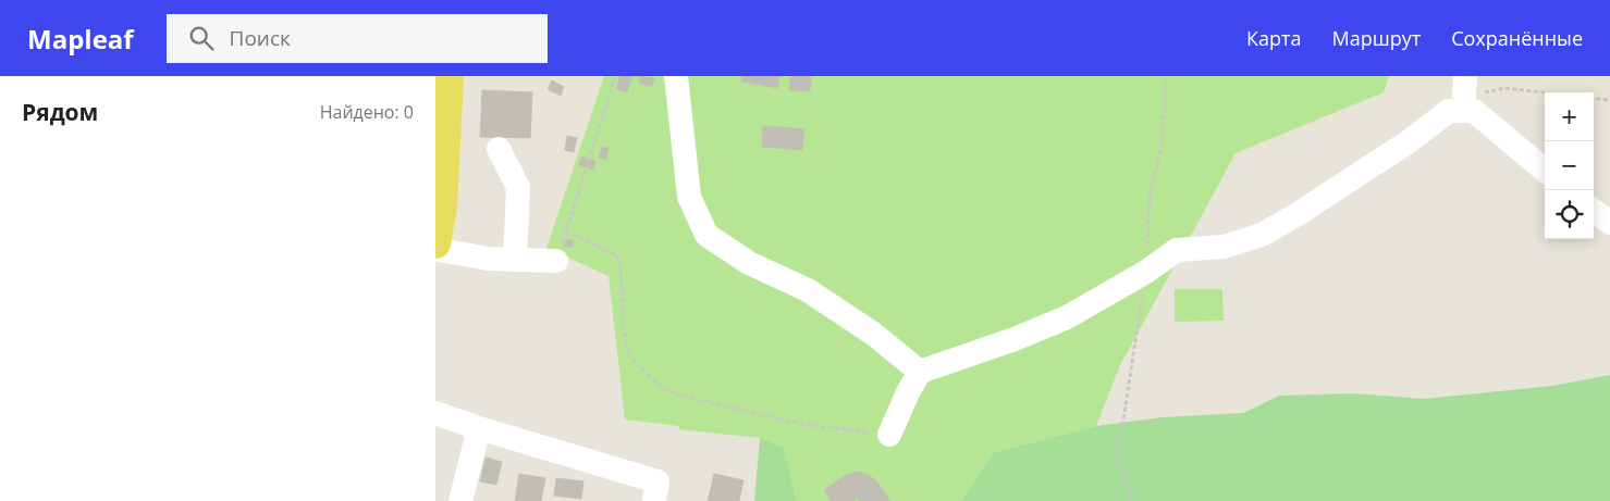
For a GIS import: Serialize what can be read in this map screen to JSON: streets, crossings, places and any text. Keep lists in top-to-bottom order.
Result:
{
  "page": {
    "header": "Mapleaf",
    "search": "Поиск",
    "nav": ["Карта", "Маршрут", "Сохранённые"],
    "heading": ["Рядом", "Найдено: 0"],
    "map_buttons": ["+", "−"]
  }
}
